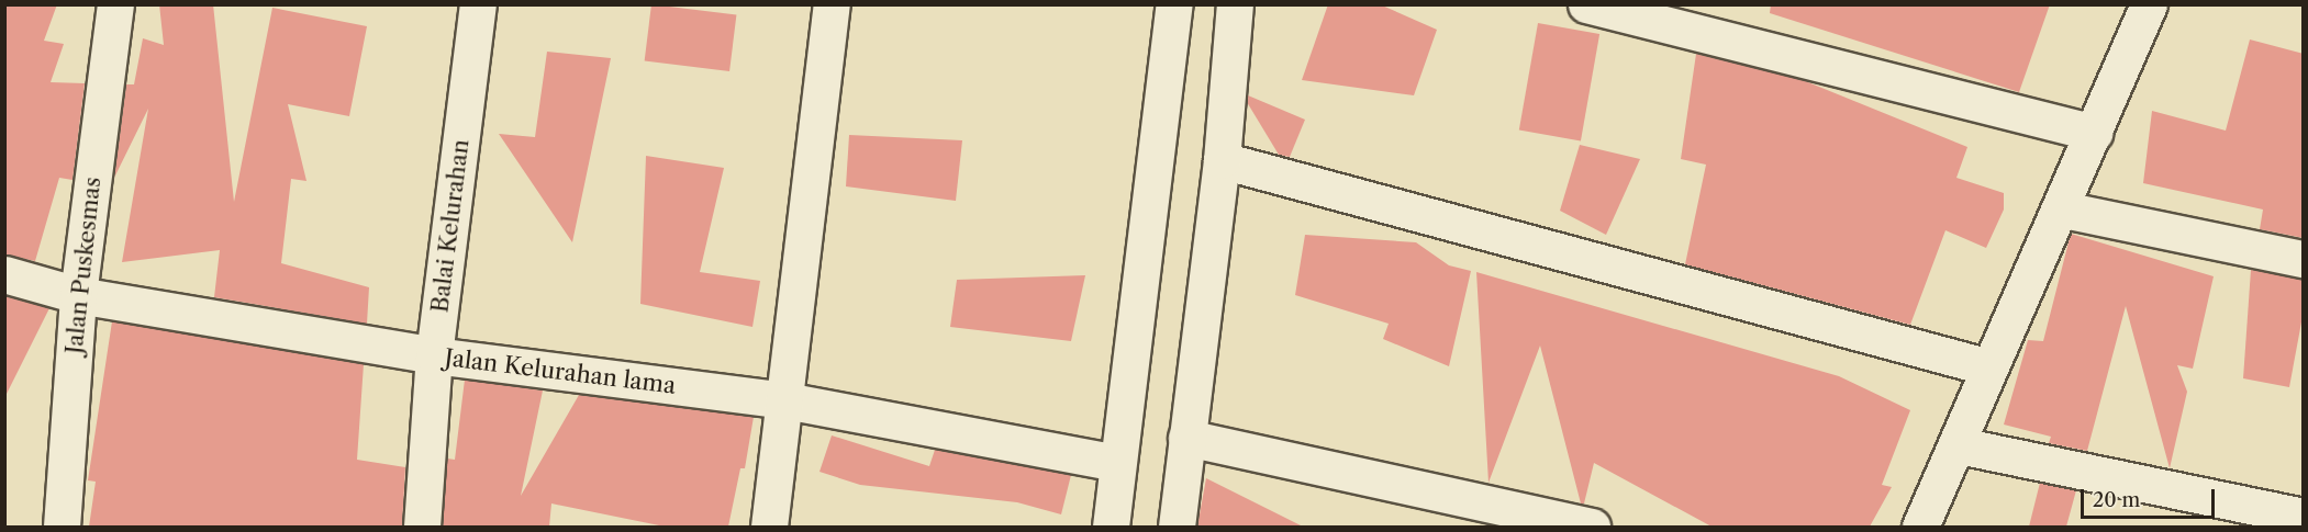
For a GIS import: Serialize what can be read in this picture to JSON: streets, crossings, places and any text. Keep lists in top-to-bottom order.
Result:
{
  "streets": {
    "street": ["Balai Kelurahan", "Jalan Puskesmas", "Jalan Kelurahan lama"]
  },
  "crossings": [
    ["Balai Kelurahan", "Jalan Kelurahan lama"],
    ["Jalan Puskesmas", "Jalan Kelurahan lama"]
  ],
  "scale_bar": "20 m"
}
